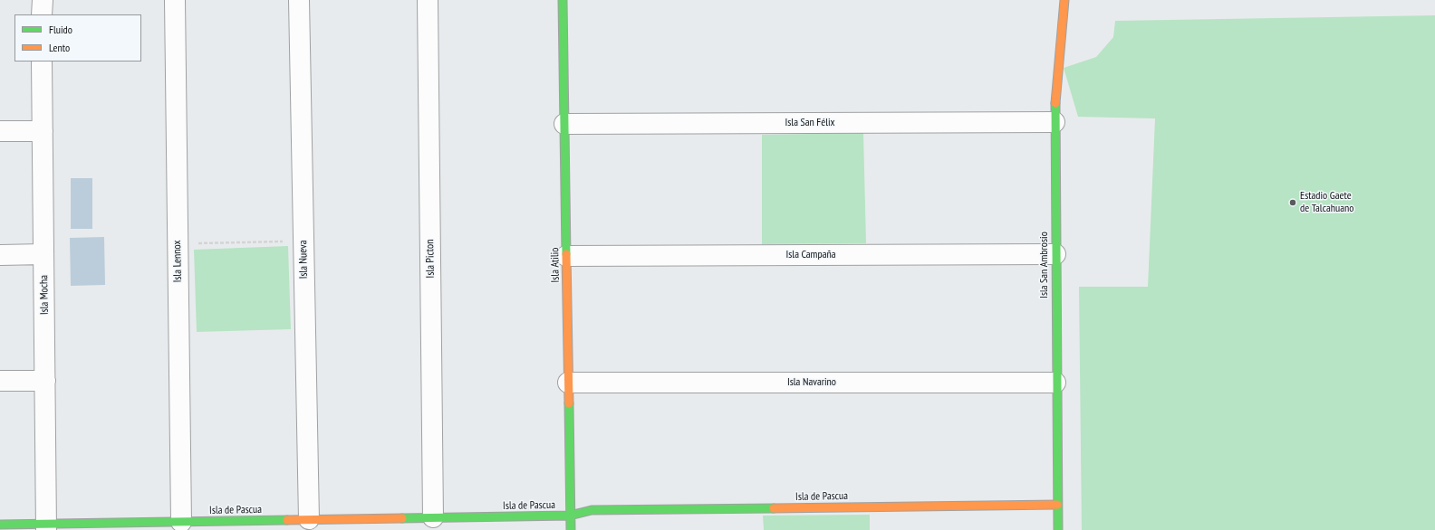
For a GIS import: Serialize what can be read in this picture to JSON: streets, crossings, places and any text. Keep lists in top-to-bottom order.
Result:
{
  "streets": {
    "street": [
      "Isla San Félix",
      "Isla Campaña",
      "Isla Picton",
      "Isla Nueva",
      "Isla Lennox",
      "Isla Atilio",
      "Isla San Ambrosio",
      "Isla Mocha",
      "Isla Navarino",
      "Isla de Pascua"
    ]
  },
  "crossings": [
    ["Isla San Félix", "Isla Atilio"],
    ["Isla San Félix", "Isla San Ambrosio"],
    ["Isla Campaña", "Isla Atilio"],
    ["Isla Campaña", "Isla San Ambrosio"],
    ["Isla Picton", "Isla de Pascua"],
    ["Isla Nueva", "Isla de Pascua"],
    ["Isla Lennox", "Isla de Pascua"],
    ["Isla Atilio", "Isla Navarino"],
    ["Isla Atilio", "Isla de Pascua"],
    ["Isla San Ambrosio", "Isla Navarino"],
    ["Isla San Ambrosio", "Isla de Pascua"],
    ["Isla Mocha", "Isla de Pascua"]
  ],
  "places": ["Estadio Gaete de Talcahuano"],
  "legend": ["Fluido", "Lento"]
}
